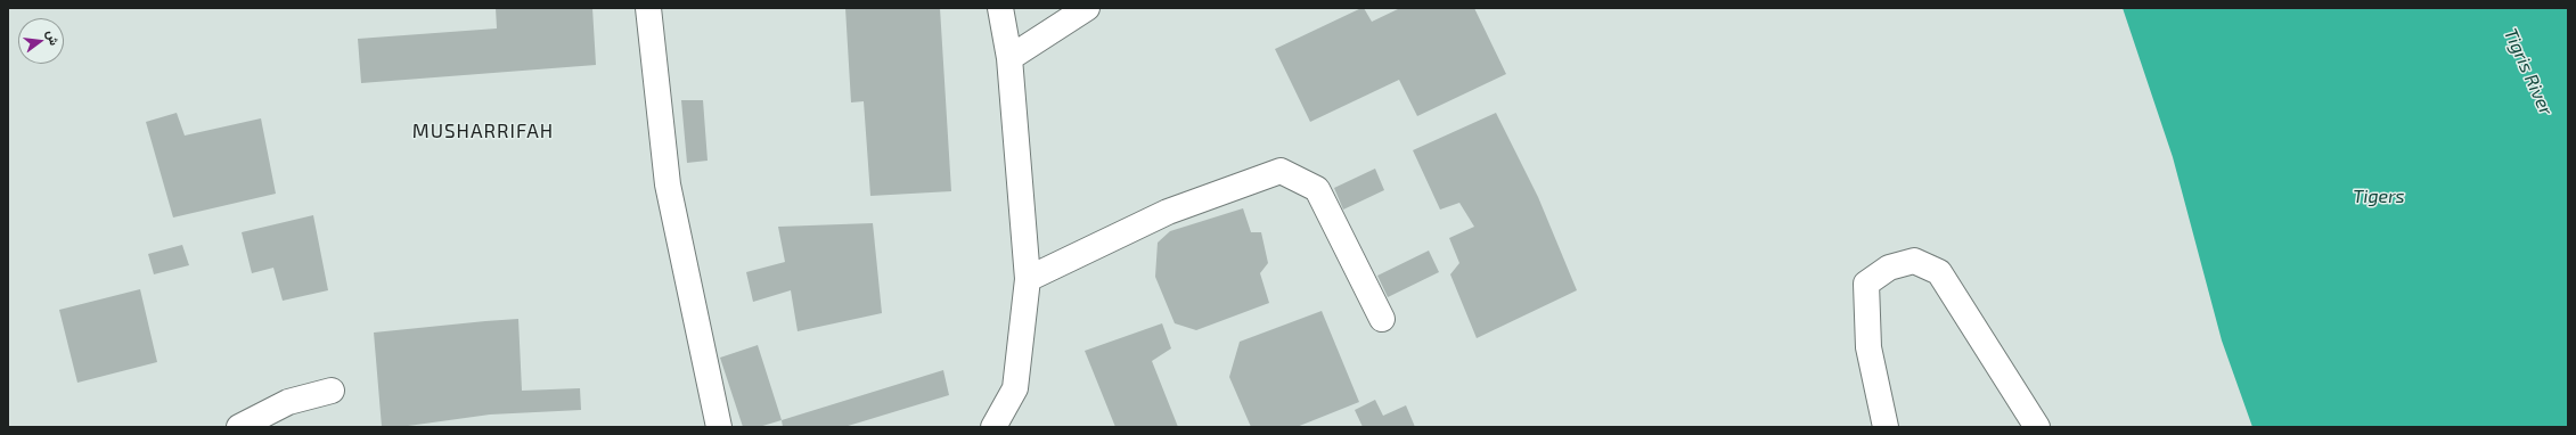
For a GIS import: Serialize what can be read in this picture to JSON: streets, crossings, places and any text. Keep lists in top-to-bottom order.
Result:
{
  "districts": ["MUSHARRIFAH"],
  "water": ["Tigris River", "Tigers"],
  "north": "right"
}
